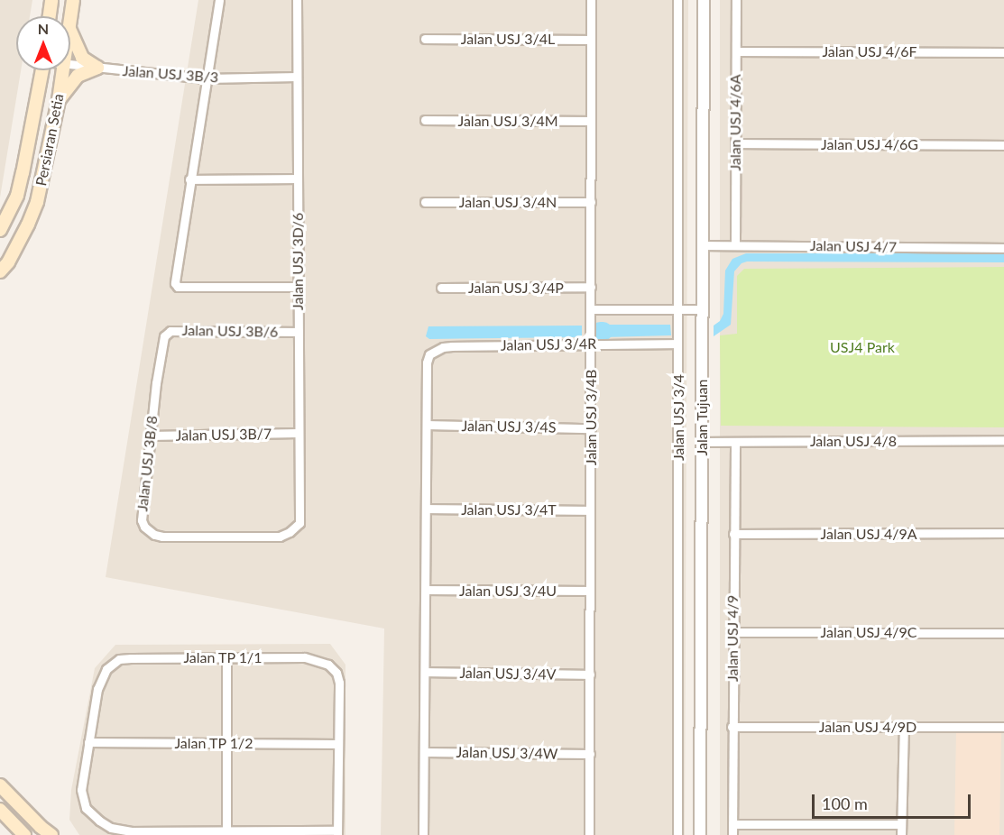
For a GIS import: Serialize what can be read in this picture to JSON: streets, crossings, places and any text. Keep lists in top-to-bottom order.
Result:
{
  "streets": {
    "main road": ["Persiaran Setia"],
    "street": [
      "Jalan USJ 3/4L",
      "Jalan USJ 4/6F",
      "Jalan USJ 3B/3",
      "Jalan USJ 3/4M",
      "Jalan USJ 4/6A",
      "Jalan USJ 4/6G",
      "Jalan USJ 3/4N",
      "Jalan USJ 4/7",
      "Jalan USJ 3D/6",
      "Jalan USJ 3/4P",
      "Jalan USJ 3B/6",
      "Jalan USJ 3/4R",
      "Jalan USJ 3/4B",
      "Jalan USJ 3/4",
      "Jalan Tujuan",
      "Jalan USJ 3/4S",
      "Jalan USJ 3B/7",
      "Jalan USJ 4/8",
      "Jalan USJ 3B/8",
      "Jalan USJ 3/4T",
      "Jalan USJ 4/9A",
      "Jalan USJ 3/4U",
      "Jalan USJ 4/9C",
      "Jalan USJ 4/9",
      "Jalan TP 1/1",
      "Jalan USJ 3/4V",
      "Jalan USJ 4/9D",
      "Jalan TP 1/2",
      "Jalan USJ 3/4W"
    ]
  },
  "crossings": [
    ["Jalan USJ 3/4L", "Jalan USJ 3/4B"],
    ["Jalan USJ 4/6F", "Jalan USJ 4/6A"],
    ["Jalan USJ 3B/3", "Jalan USJ 3D/6"],
    ["Jalan USJ 3/4M", "Jalan USJ 3/4B"],
    ["Jalan USJ 4/6A", "Jalan USJ 4/6G"],
    ["Jalan USJ 4/6A", "Jalan USJ 4/7"],
    ["Jalan USJ 3/4N", "Jalan USJ 3/4B"],
    ["Jalan USJ 4/7", "Jalan Tujuan"],
    ["Jalan USJ 3D/6", "Jalan USJ 3B/6"],
    ["Jalan USJ 3D/6", "Jalan USJ 3B/7"],
    ["Jalan USJ 3D/6", "Jalan USJ 3B/8"],
    ["Jalan USJ 3/4P", "Jalan USJ 3/4B"],
    ["Jalan USJ 3B/6", "Jalan USJ 3B/8"],
    ["Jalan USJ 3/4R", "Jalan USJ 3/4B"],
    ["Jalan USJ 3/4R", "Jalan USJ 3/4"],
    ["Jalan USJ 3/4R", "Jalan USJ 3/4S"],
    ["Jalan USJ 3/4B", "Jalan USJ 3/4S"],
    ["Jalan USJ 3/4B", "Jalan USJ 3/4T"],
    ["Jalan USJ 3/4B", "Jalan USJ 3/4U"],
    ["Jalan USJ 3/4B", "Jalan USJ 3/4V"],
    ["Jalan USJ 3/4B", "Jalan USJ 3/4W"],
    ["Jalan Tujuan", "Jalan USJ 4/8"],
    ["Jalan USJ 3B/7", "Jalan USJ 3B/8"],
    ["Jalan USJ 4/8", "Jalan USJ 4/9"],
    ["Jalan USJ 4/9A", "Jalan USJ 4/9"],
    ["Jalan USJ 4/9C", "Jalan USJ 4/9"],
    ["Jalan USJ 4/9", "Jalan USJ 4/9D"],
    ["Jalan TP 1/1", "Jalan TP 1/2"]
  ],
  "parks": ["USJ4 Park"],
  "scale_bar": "100 m",
  "north": "top"
}
